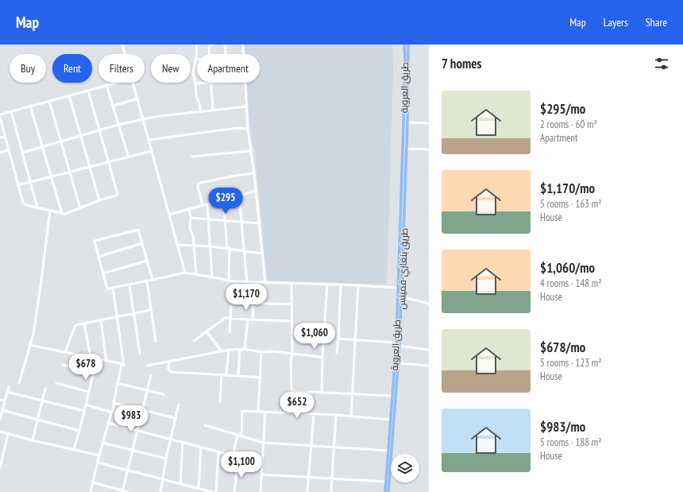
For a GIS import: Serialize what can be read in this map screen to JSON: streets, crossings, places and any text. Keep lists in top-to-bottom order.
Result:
{
  "streets": {
    "main road": ["طريق العروبة", "طريق بنغازي-قمينس"]
  },
  "crossings": [
    ["طريق العروبة", "طريق بنغازي-قمينس"]
  ],
  "page": {
    "header": "Map",
    "nav": ["Map", "Layers", "Share"],
    "heading": "7 homes",
    "chip": [
      "Buy",
      "Rent",
      "Filters",
      "New",
      "Apartment"
    ],
    "list": [
      {
        "name": "$295/mo",
        "note": "2 rooms · 60 m² · Apartment"
      },
      {
        "name": "$1,170/mo",
        "note": "5 rooms · 163 m² · House"
      },
      {
        "name": "$1,060/mo",
        "note": "4 rooms · 148 m² · House"
      },
      {
        "name": "$678/mo",
        "note": "5 rooms · 123 m² · House"
      },
      {
        "name": "$983/mo",
        "note": "5 rooms · 188 m² · House"
      }
    ],
    "price": [
      "$295",
      "$1,170",
      "$1,060",
      "$678",
      "$652",
      "$983",
      "$1,100"
    ]
  }
}
